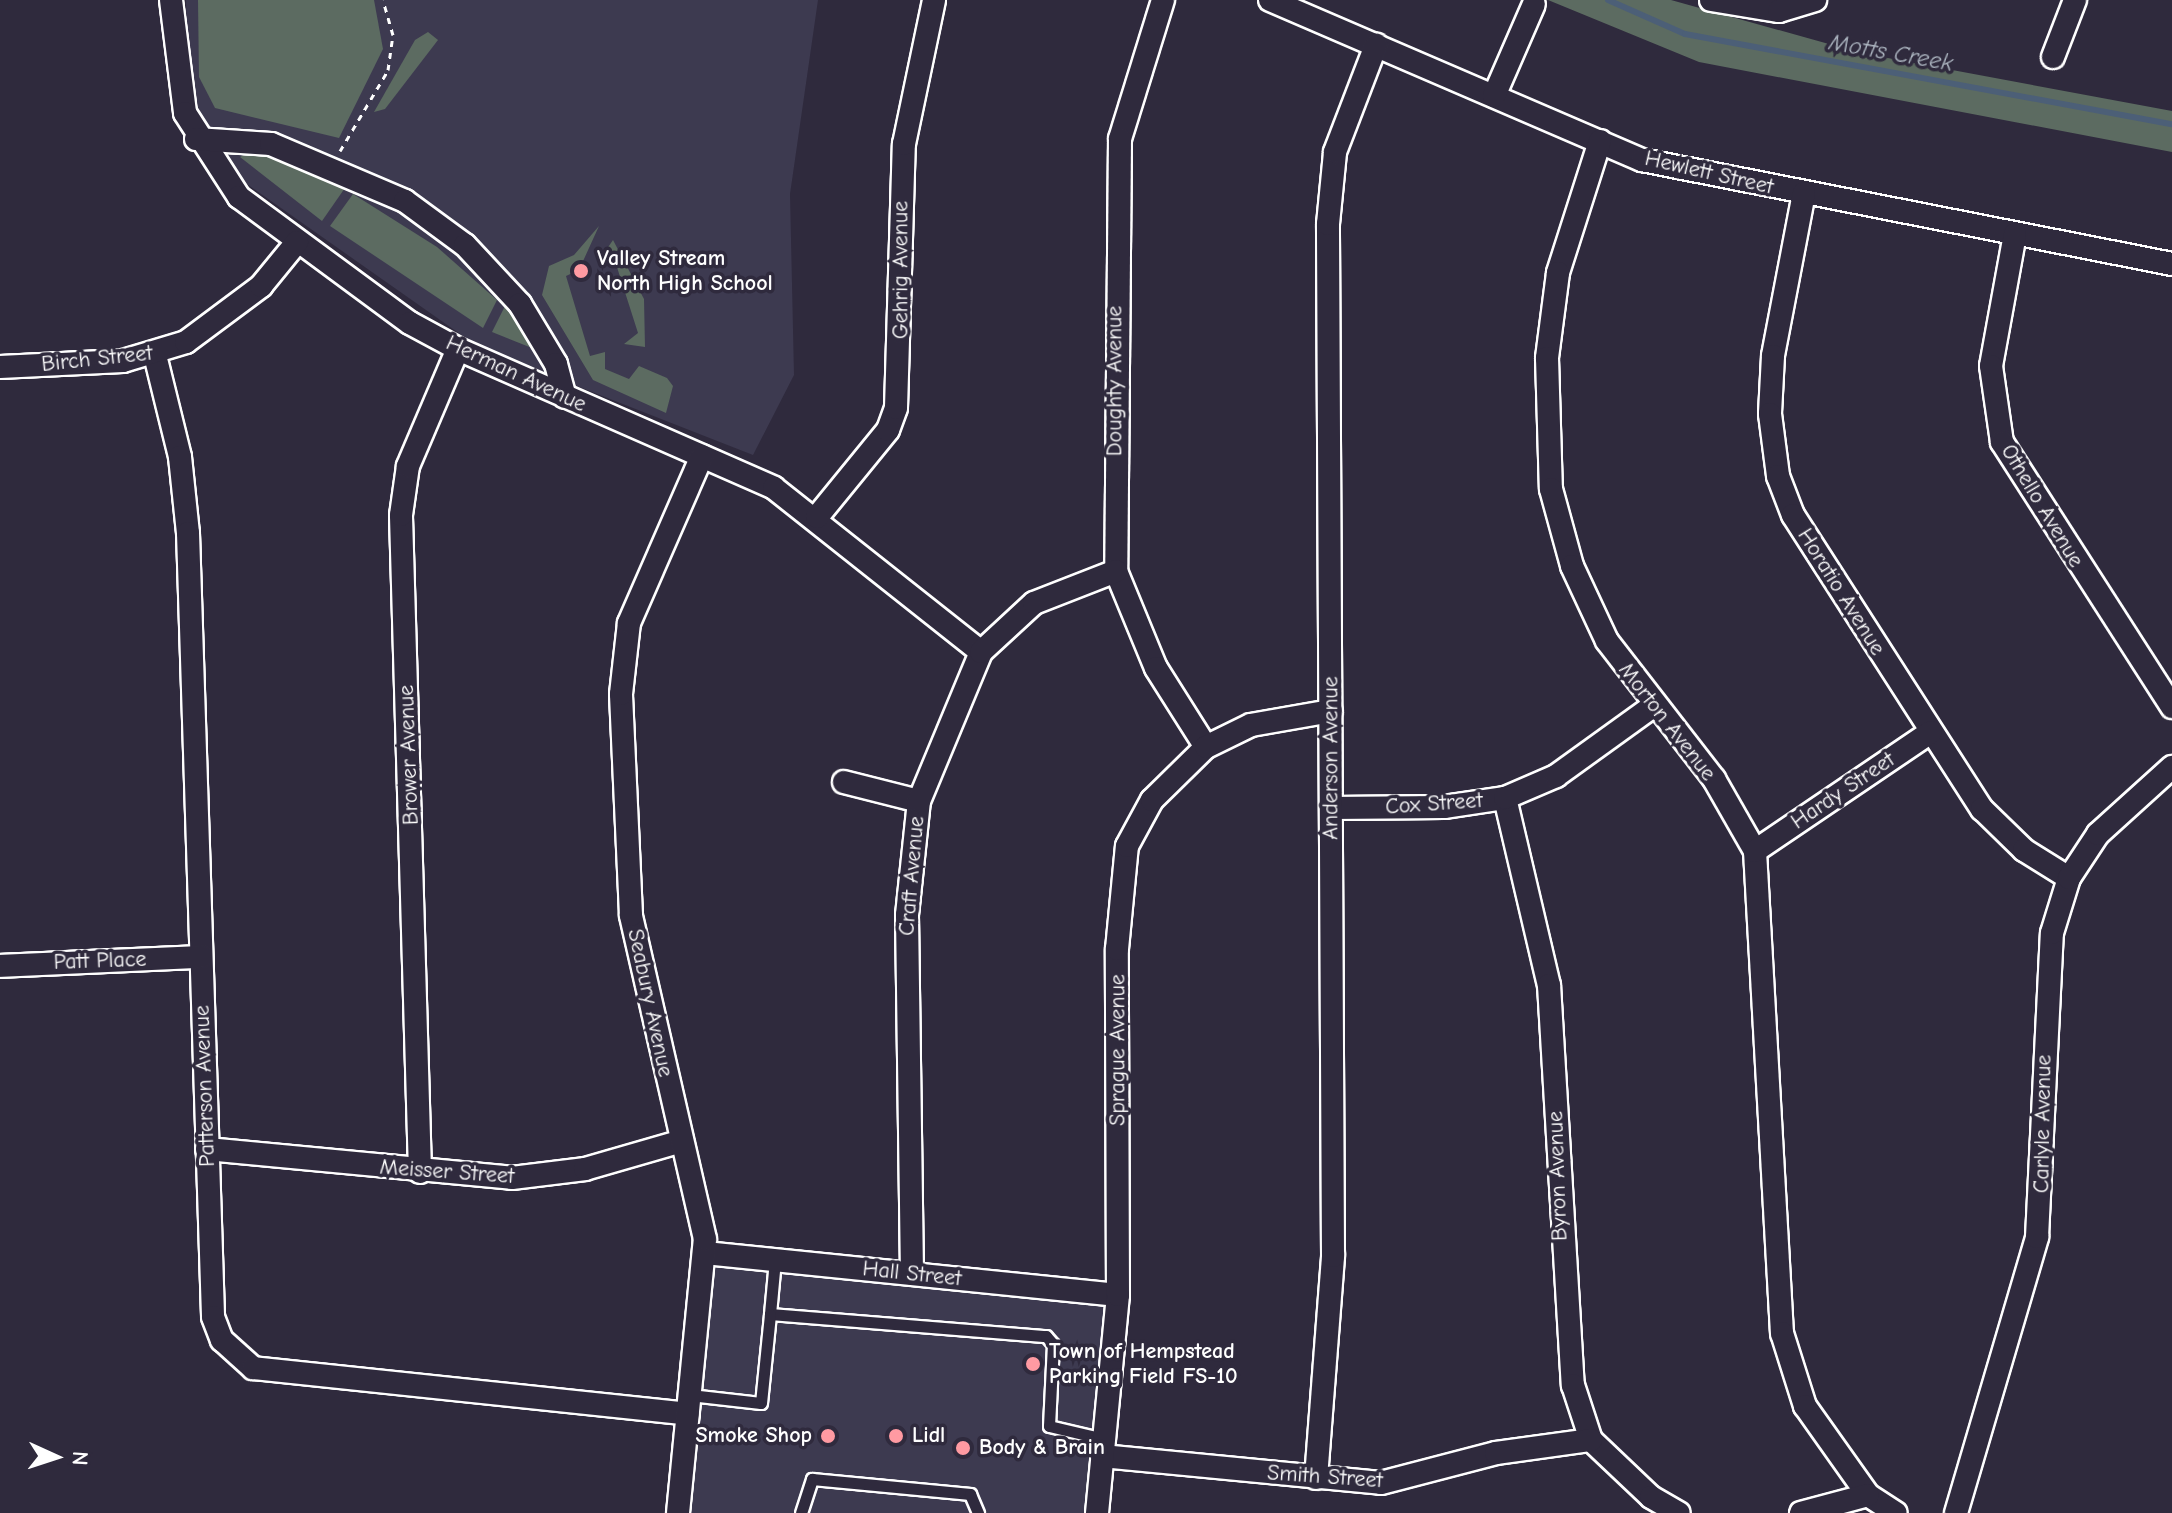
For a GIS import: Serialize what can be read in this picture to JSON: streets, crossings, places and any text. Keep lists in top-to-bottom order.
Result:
{
  "streets": {
    "street": [
      "Hewlett Street",
      "Gehrig Avenue",
      "Birch Street",
      "Herman Avenue",
      "Doughty Avenue",
      "Othello Avenue",
      "Horatio Avenue",
      "Morton Avenue",
      "Brower Avenue",
      "Anderson Avenue",
      "Hardy Street",
      "Cox Street",
      "Craft Avenue",
      "Patt Place",
      "Seabury Avenue",
      "Sprague Avenue",
      "Patterson Avenue",
      "Carlyle Avenue",
      "Meisser Street",
      "Byron Avenue",
      "Hall Street",
      "Smith Street"
    ]
  },
  "crossings": [
    ["Hewlett Street", "Othello Avenue"],
    ["Hewlett Street", "Horatio Avenue"],
    ["Hewlett Street", "Morton Avenue"],
    ["Hewlett Street", "Anderson Avenue"],
    ["Gehrig Avenue", "Herman Avenue"],
    ["Birch Street", "Herman Avenue"],
    ["Birch Street", "Patterson Avenue"],
    ["Herman Avenue", "Brower Avenue"],
    ["Herman Avenue", "Craft Avenue"],
    ["Herman Avenue", "Seabury Avenue"],
    ["Doughty Avenue", "Craft Avenue"],
    ["Doughty Avenue", "Sprague Avenue"],
    ["Horatio Avenue", "Hardy Street"],
    ["Horatio Avenue", "Carlyle Avenue"],
    ["Morton Avenue", "Hardy Street"],
    ["Morton Avenue", "Cox Street"],
    ["Brower Avenue", "Meisser Street"],
    ["Anderson Avenue", "Cox Street"],
    ["Anderson Avenue", "Sprague Avenue"],
    ["Anderson Avenue", "Smith Street"],
    ["Cox Street", "Byron Avenue"],
    ["Craft Avenue", "Hall Street"],
    ["Patt Place", "Patterson Avenue"],
    ["Seabury Avenue", "Patterson Avenue"],
    ["Seabury Avenue", "Meisser Street"],
    ["Seabury Avenue", "Hall Street"],
    ["Sprague Avenue", "Hall Street"],
    ["Sprague Avenue", "Smith Street"],
    ["Patterson Avenue", "Meisser Street"],
    ["Byron Avenue", "Smith Street"]
  ],
  "water": ["Motts Creek"],
  "places": [
    "Valley Stream North High School",
    "Town of Hempstead Parking Field FS-10",
    "Smoke Shop",
    "Lidl",
    "Body & Brain"
  ],
  "north": "right"
}
